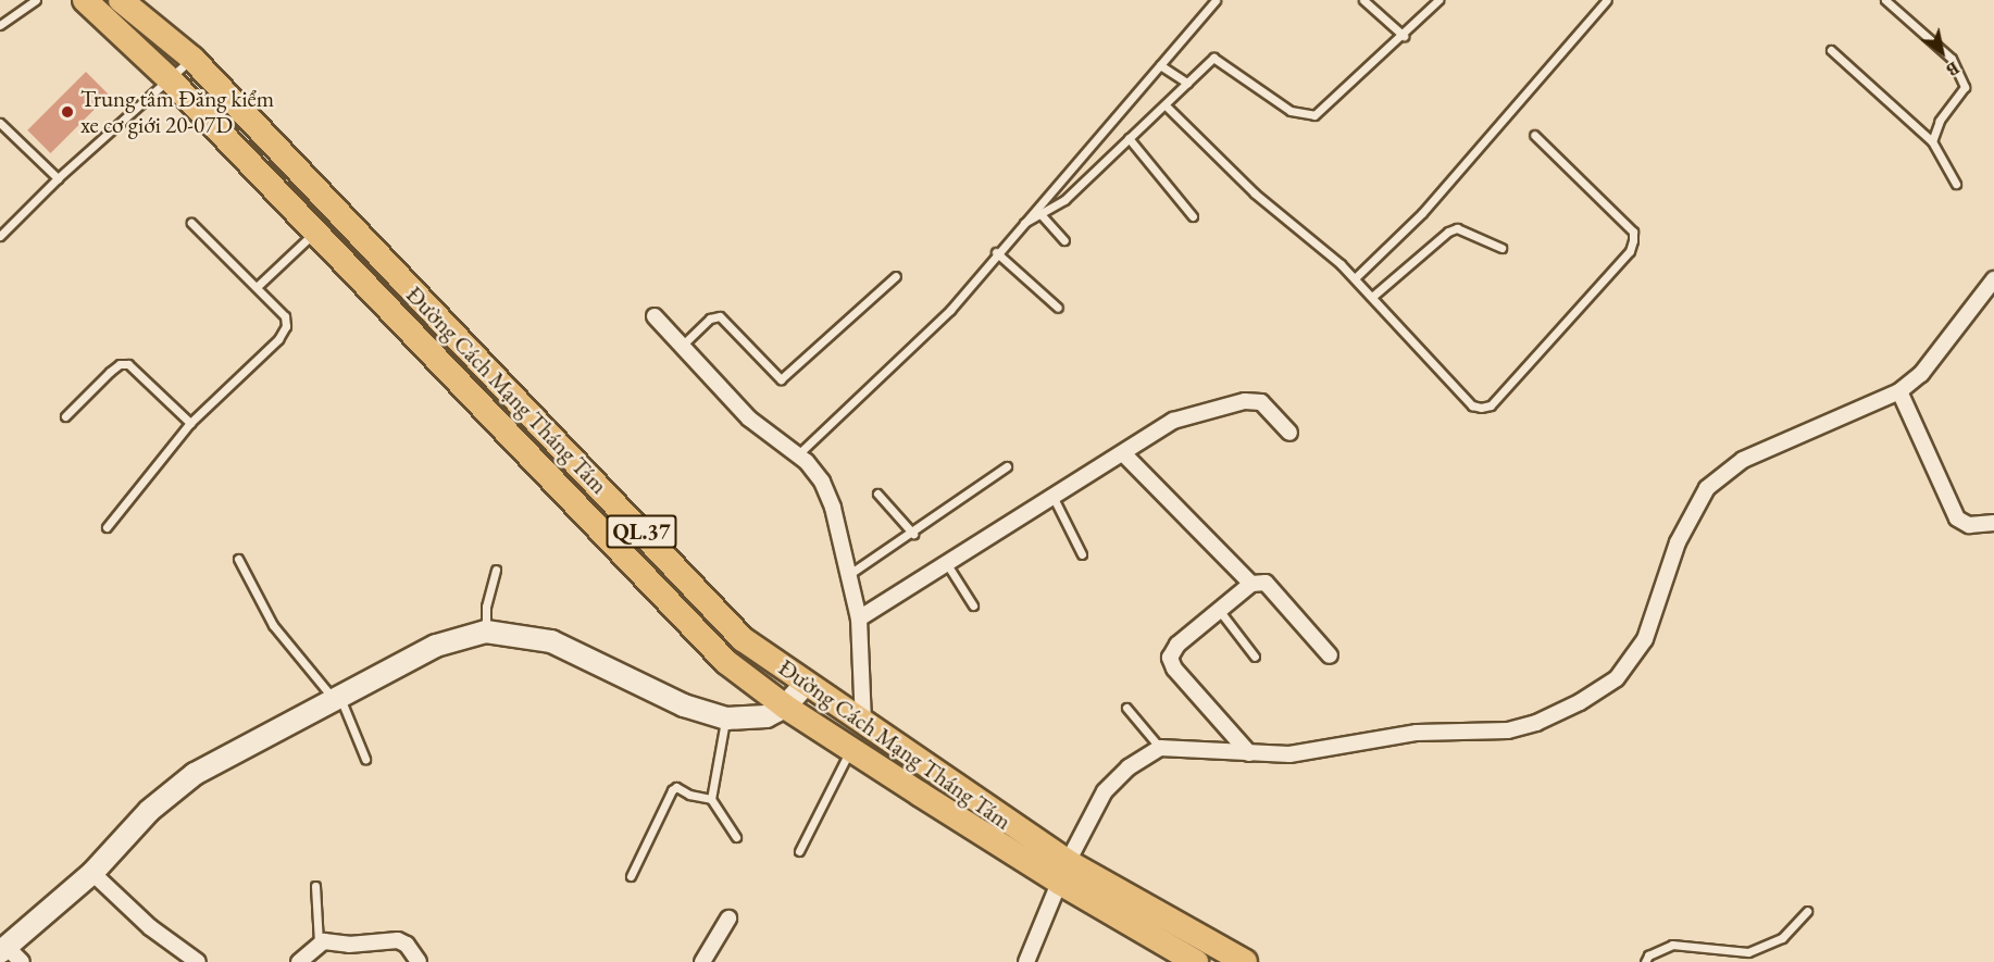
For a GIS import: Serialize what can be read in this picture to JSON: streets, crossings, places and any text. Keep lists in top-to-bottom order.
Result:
{
  "streets": {
    "main road": ["Đường Cách Mạng Tháng Tám", "QL.37"]
  },
  "places": ["Trung tâm Đăng kiểm xe cơ giới 20-07D"],
  "north": "bottom right"
}
